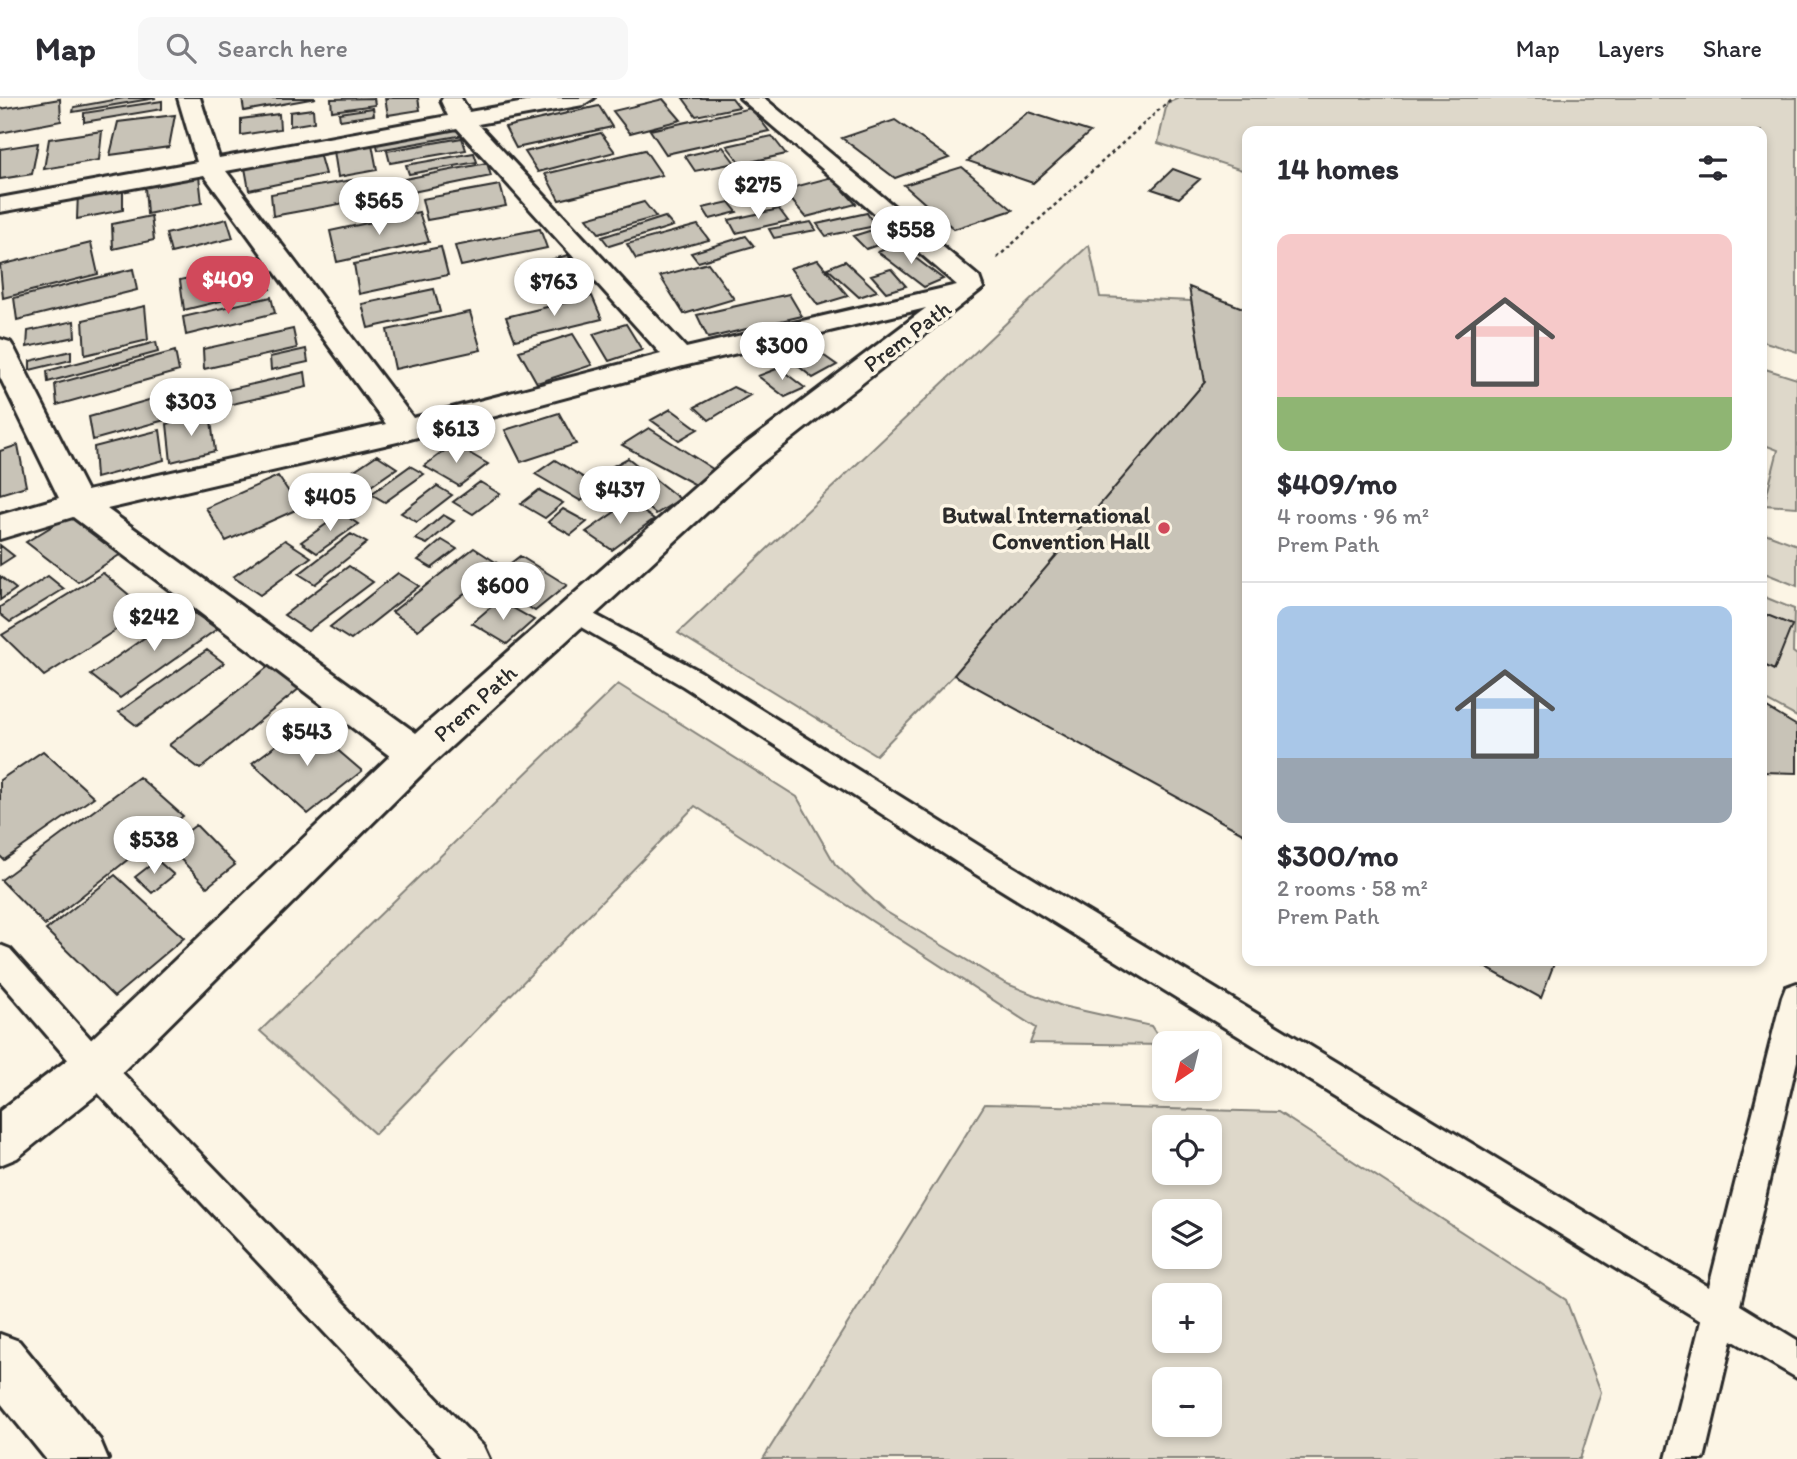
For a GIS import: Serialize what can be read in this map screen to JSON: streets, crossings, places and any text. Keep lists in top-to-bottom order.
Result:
{
  "streets": {
    "main road": ["Prem Path"]
  },
  "places": ["Butwal International Convention Hall"],
  "north": "bottom left",
  "page": {
    "header": "Map",
    "search": "Search here",
    "nav": ["Map", "Layers", "Share"],
    "heading": "14 homes",
    "price": [
      "$275",
      "$565",
      "$558",
      "$409",
      "$763",
      "$300",
      "$303",
      "$613",
      "$437",
      "$405",
      "$600",
      "$242",
      "$543",
      "$538"
    ],
    "list": [
      {
        "name": "$409/mo",
        "note": "4 rooms · 96 m² · Prem Path"
      },
      {
        "name": "$300/mo",
        "note": "2 rooms · 58 m² · Prem Path"
      }
    ],
    "map_buttons": ["+", "−"]
  }
}
